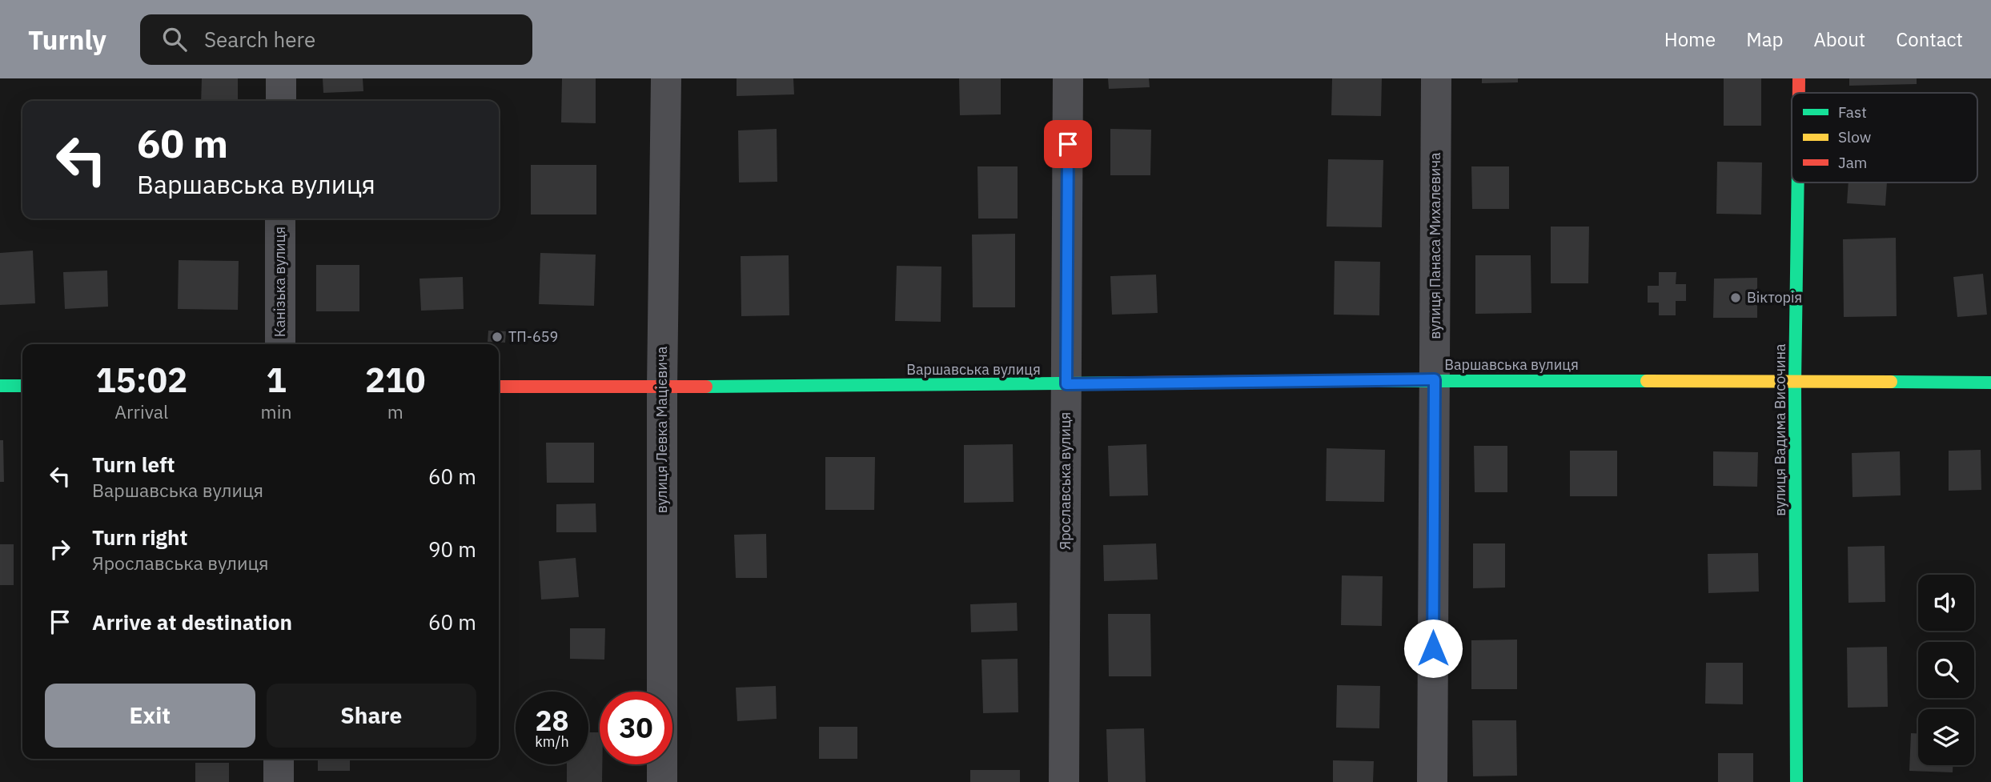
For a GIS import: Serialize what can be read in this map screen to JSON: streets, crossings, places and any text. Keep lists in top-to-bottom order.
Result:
{
  "streets": {
    "street": [
      "вулиця Панаса Михалевича",
      "Канізька вулиця",
      "Варшавська вулиця",
      "вулиця Левка Мацієвича",
      "вулиця Вадима Височина",
      "Ярославська вулиця"
    ]
  },
  "crossings": [
    ["вулиця Панаса Михалевича", "Варшавська вулиця"],
    ["Варшавська вулиця", "вулиця Левка Мацієвича"],
    ["Варшавська вулиця", "вулиця Вадима Височина"],
    ["Варшавська вулиця", "Ярославська вулиця"]
  ],
  "places": ["Вікторія", "ТП-659"],
  "legend": ["Fast", "Slow", "Jam"],
  "page": {
    "header": "Turnly",
    "search": "Search here",
    "nav": [
      "Home",
      "Map",
      "About",
      "Contact"
    ],
    "turn": ["60 m", "Варшавська вулиця"],
    "eta": [
      "15:02",
      "Arrival",
      "1",
      "min",
      "210",
      "m"
    ],
    "list": [
      {
        "name": "Turn left",
        "note": "Варшавська вулиця",
        "value": "60 m"
      },
      {
        "name": "Turn right",
        "note": "Ярославська вулиця",
        "value": "90 m"
      },
      {
        "name": "Arrive at destination",
        "value": "60 m"
      }
    ],
    "buttons": ["Exit", "Share"],
    "speed": "28 km/h",
    "limit": "30"
  }
}
